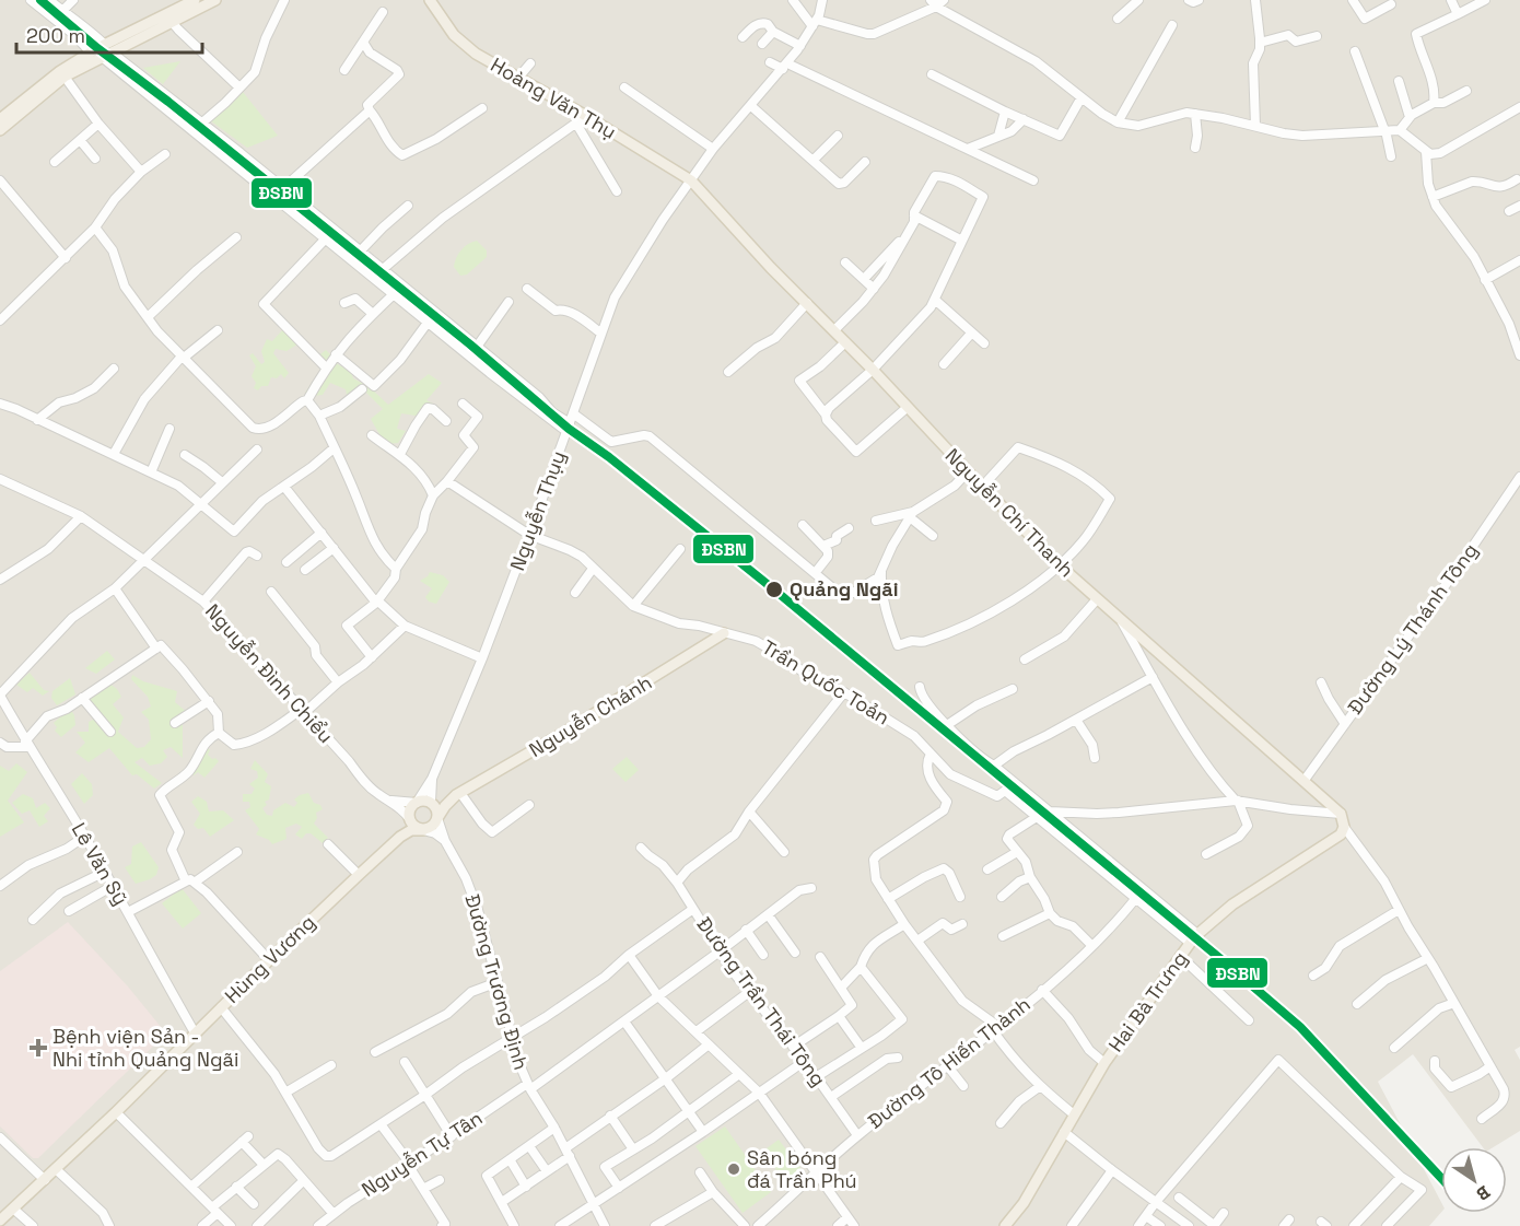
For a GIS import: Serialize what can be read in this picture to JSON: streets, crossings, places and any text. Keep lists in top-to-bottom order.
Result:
{
  "streets": {
    "main road": [
      "Hoàng Văn Thụ",
      "Nguyễn Chí Thanh",
      "Nguyễn Chánh",
      "Hùng Vương",
      "Hai Bà Trưng"
    ],
    "street": [
      "Nguyễn Thụy",
      "Đường Lý Thánh Tông",
      "Nguyễn Đình Chiểu",
      "Trần Quốc Toản",
      "Lê Văn Sỹ",
      "Đường Trương Định",
      "Đường Trần Thái Tông",
      "Đường Tô Hiến Thành",
      "Nguyễn Tự Tân"
    ]
  },
  "crossings": [
    ["Hoàng Văn Thụ", "Nguyễn Thụy"],
    ["Hoàng Văn Thụ", "Nguyễn Chí Thanh"],
    ["Nguyễn Thụy", "Nguyễn Chí Thanh"],
    ["Nguyễn Thụy", "Trần Quốc Toản"],
    ["Nguyễn Chí Thanh", "Đường Lý Thánh Tông"],
    ["Nguyễn Đình Chiểu", "Đường Trương Định"],
    ["Trần Quốc Toản", "Nguyễn Chánh"],
    ["Trần Quốc Toản", "Hai Bà Trưng"],
    ["Trần Quốc Toản", "Đường Tô Hiến Thành"],
    ["Lê Văn Sỹ", "Hùng Vương"],
    ["Đường Trương Định", "Nguyễn Tự Tân"],
    ["Đường Trần Thái Tông", "Đường Tô Hiến Thành"],
    ["Đường Trần Thái Tông", "Nguyễn Tự Tân"]
  ],
  "places": {
    "other": ["Quảng Ngãi", "Sân bóng đá Trần Phú"],
    "health": ["Bệnh viện Sản - Nhi tỉnh Quảng Ngãi"]
  },
  "lines": ["transit line ĐSBN"],
  "scale_bar": "200 m",
  "north": "bottom right"
}
